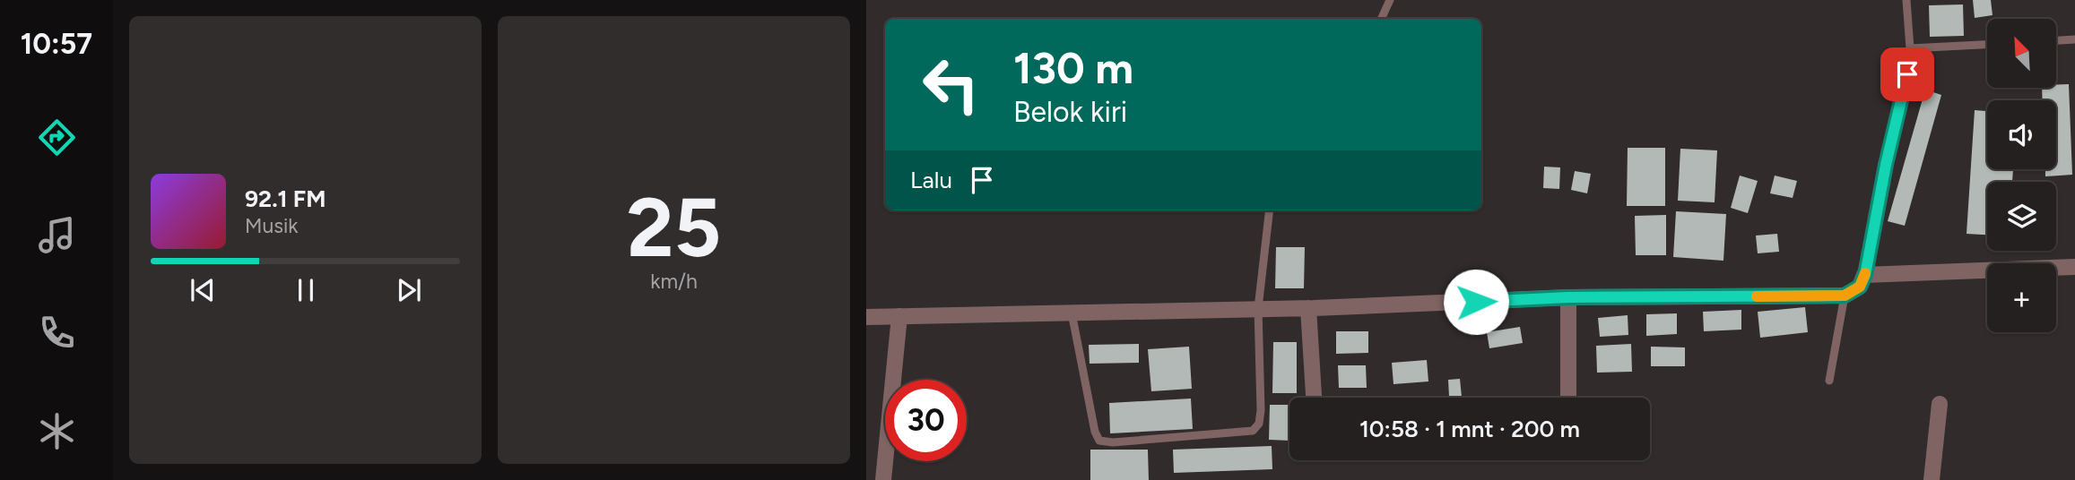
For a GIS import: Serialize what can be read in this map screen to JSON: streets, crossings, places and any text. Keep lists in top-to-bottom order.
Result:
{
  "north": "top left",
  "page": {
    "tabs": "10:57",
    "tile": ["25", "km/h"],
    "map_buttons": "+",
    "turn": ["130 m", "Belok kiri"],
    "then": "Lalu",
    "song": ["92.1 FM", "Musik"],
    "limit": "30",
    "trip": "10:58 · 1 mnt · 200 m"
  }
}
